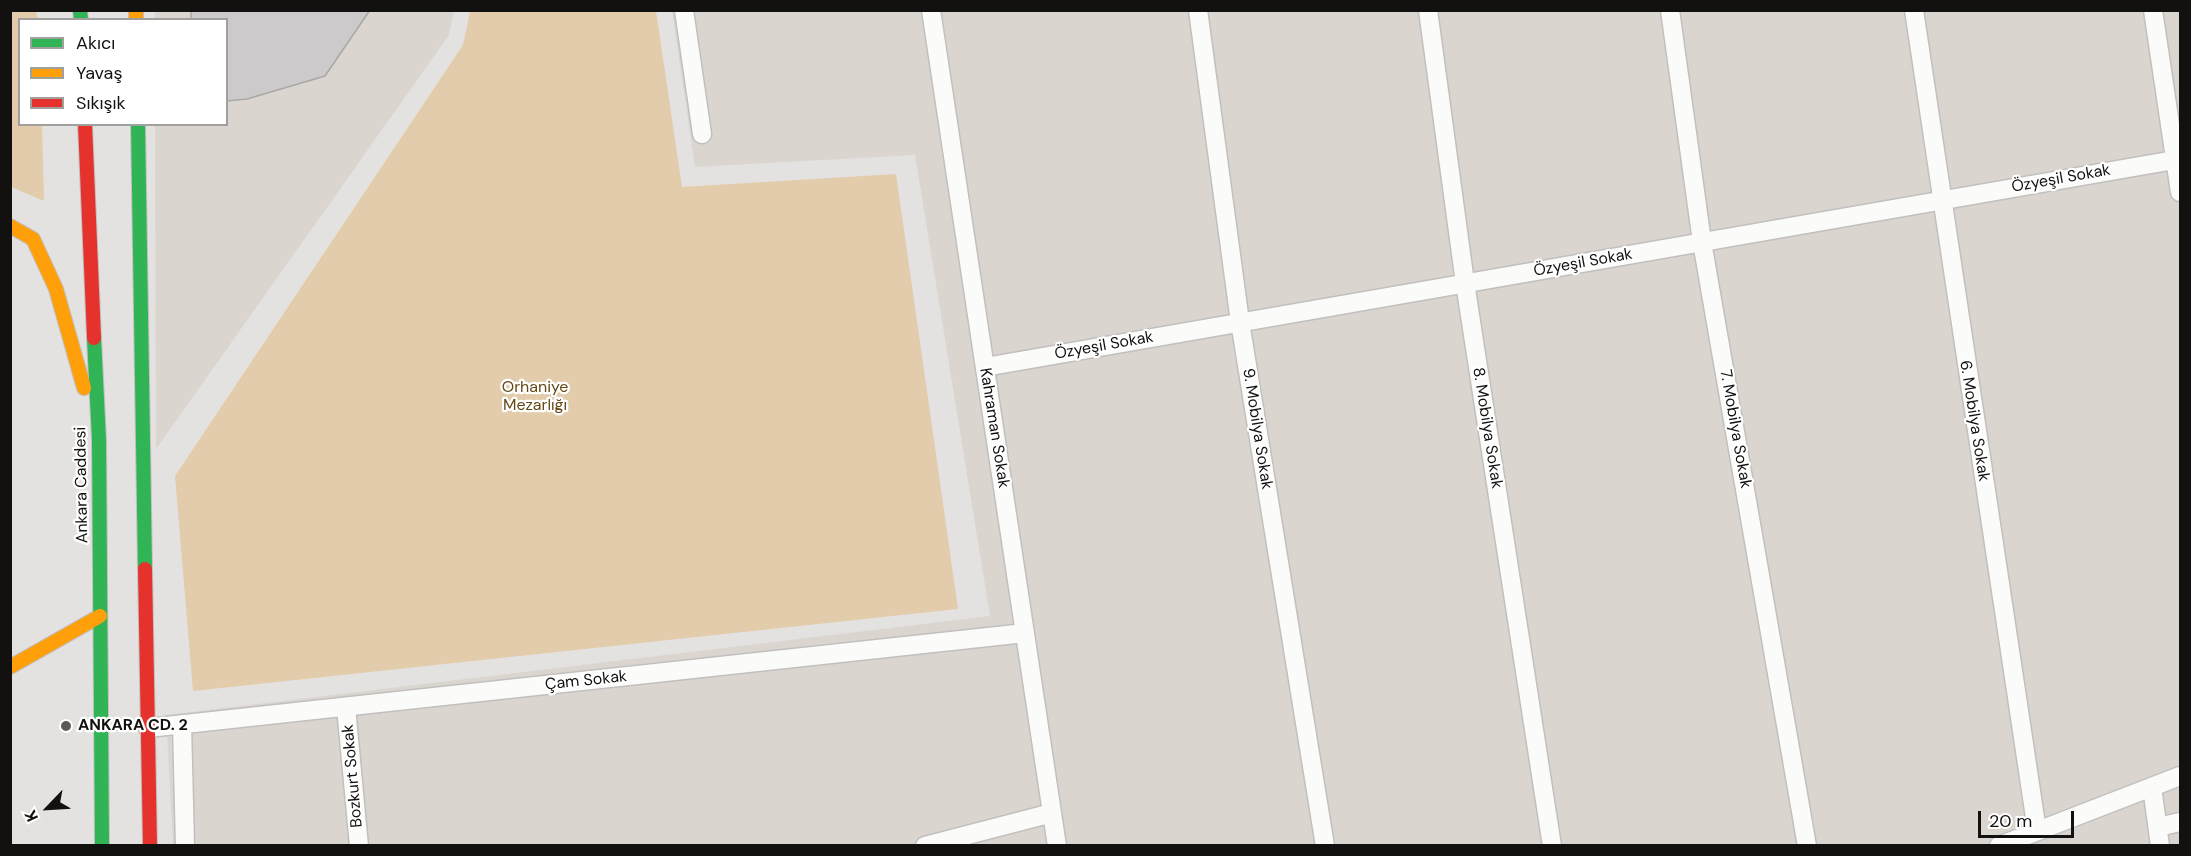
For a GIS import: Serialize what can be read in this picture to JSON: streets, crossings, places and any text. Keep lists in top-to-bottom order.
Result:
{
  "streets": {
    "main road": ["Ankara Caddesi"],
    "lane": [
      "Özyeşil Sokak",
      "6. Mobilya Sokak",
      "Kahraman Sokak",
      "8. Mobilya Sokak",
      "9. Mobilya Sokak",
      "7. Mobilya Sokak",
      "Çam Sokak",
      "Bozkurt Sokak"
    ]
  },
  "crossings": [
    ["Özyeşil Sokak", "6. Mobilya Sokak"],
    ["Özyeşil Sokak", "Kahraman Sokak"],
    ["Özyeşil Sokak", "8. Mobilya Sokak"],
    ["Özyeşil Sokak", "9. Mobilya Sokak"],
    ["Özyeşil Sokak", "7. Mobilya Sokak"],
    ["Kahraman Sokak", "Çam Sokak"],
    ["Çam Sokak", "Bozkurt Sokak"]
  ],
  "parks": ["Orhaniye Mezarlığı"],
  "places": ["ANKARA CD. 2"],
  "legend": ["Akıcı", "Yavaş", "Sıkışık"],
  "scale_bar": "20 m",
  "north": "bottom left"
}
